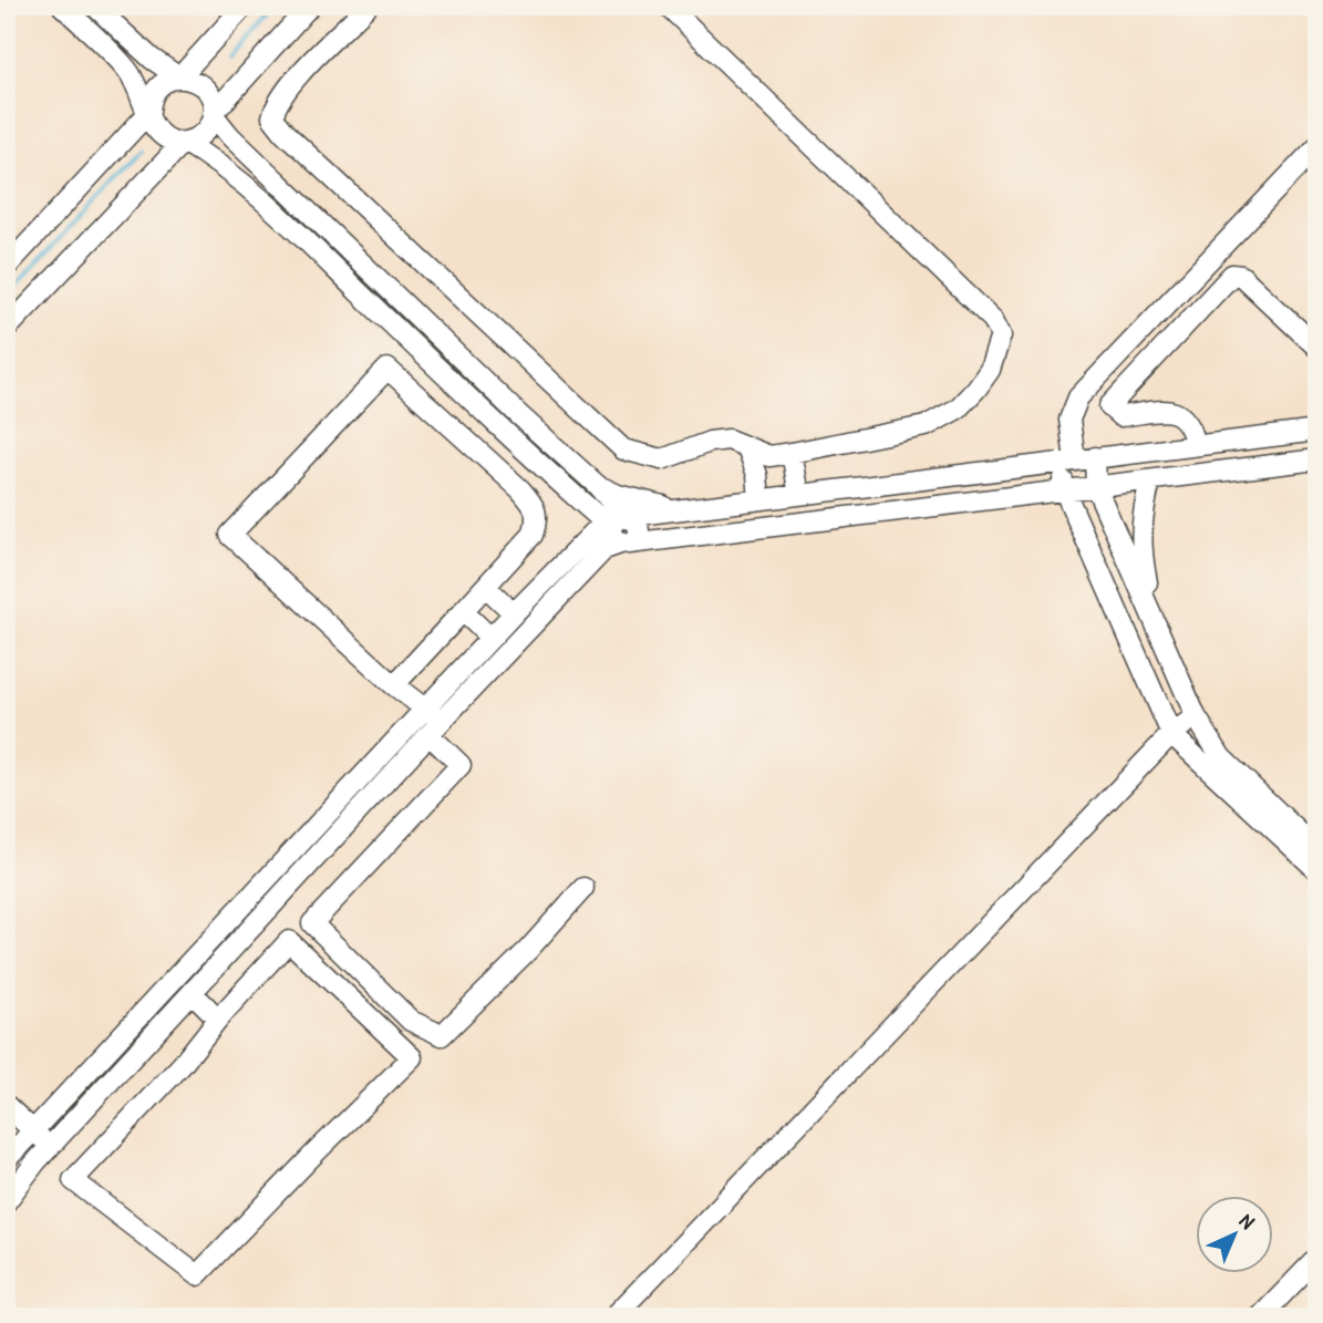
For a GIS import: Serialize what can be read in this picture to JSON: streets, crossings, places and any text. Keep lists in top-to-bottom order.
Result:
{
  "north": "top right"
}
